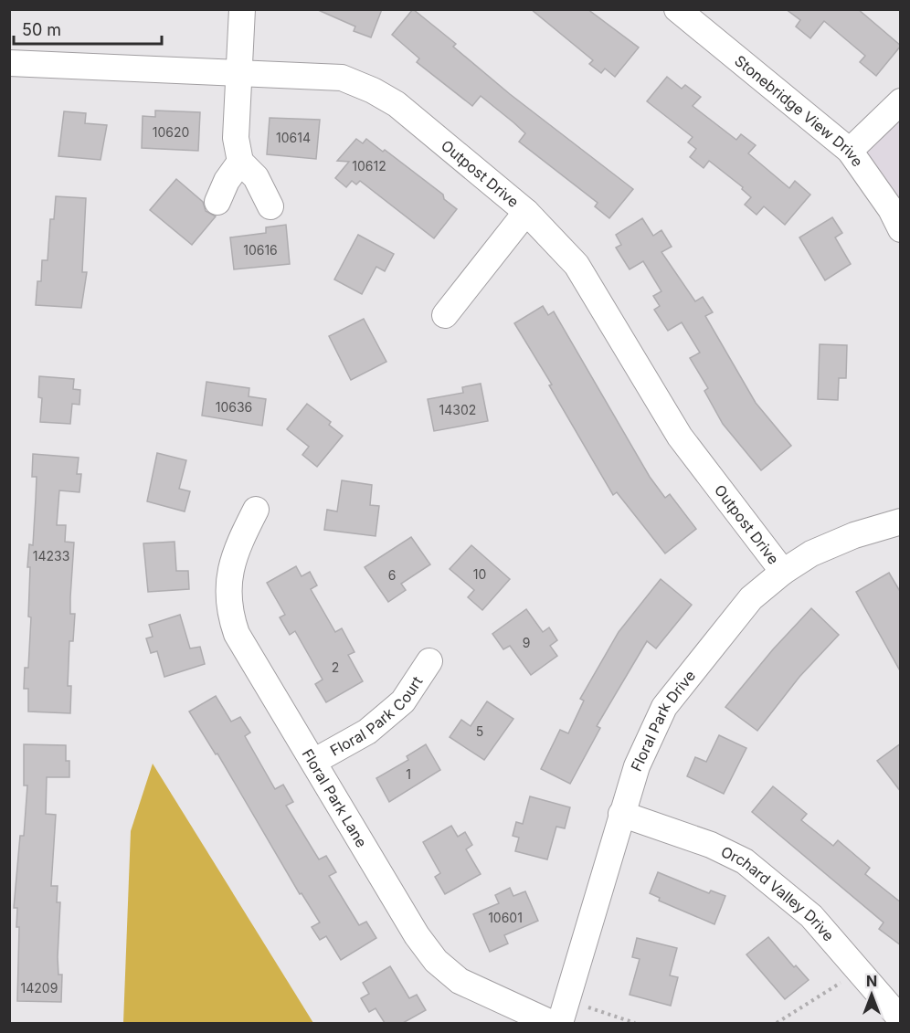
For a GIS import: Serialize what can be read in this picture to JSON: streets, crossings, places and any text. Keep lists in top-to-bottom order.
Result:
{
  "streets": {
    "street": [
      "Stonebridge View Drive",
      "Outpost Drive",
      "Floral Park Court",
      "Floral Park Drive",
      "Floral Park Lane",
      "Orchard Valley Drive"
    ]
  },
  "crossings": [
    ["Outpost Drive", "Floral Park Drive"],
    ["Floral Park Court", "Floral Park Lane"],
    ["Floral Park Drive", "Orchard Valley Drive"]
  ],
  "house_numbers": [
    "10620",
    "10614",
    "10612",
    "10616",
    "10636",
    "14302",
    "14233",
    "10",
    "6",
    "9",
    "2",
    "5",
    "1",
    "10601",
    "14209"
  ],
  "scale_bar": "50 m",
  "north": "top"
}
